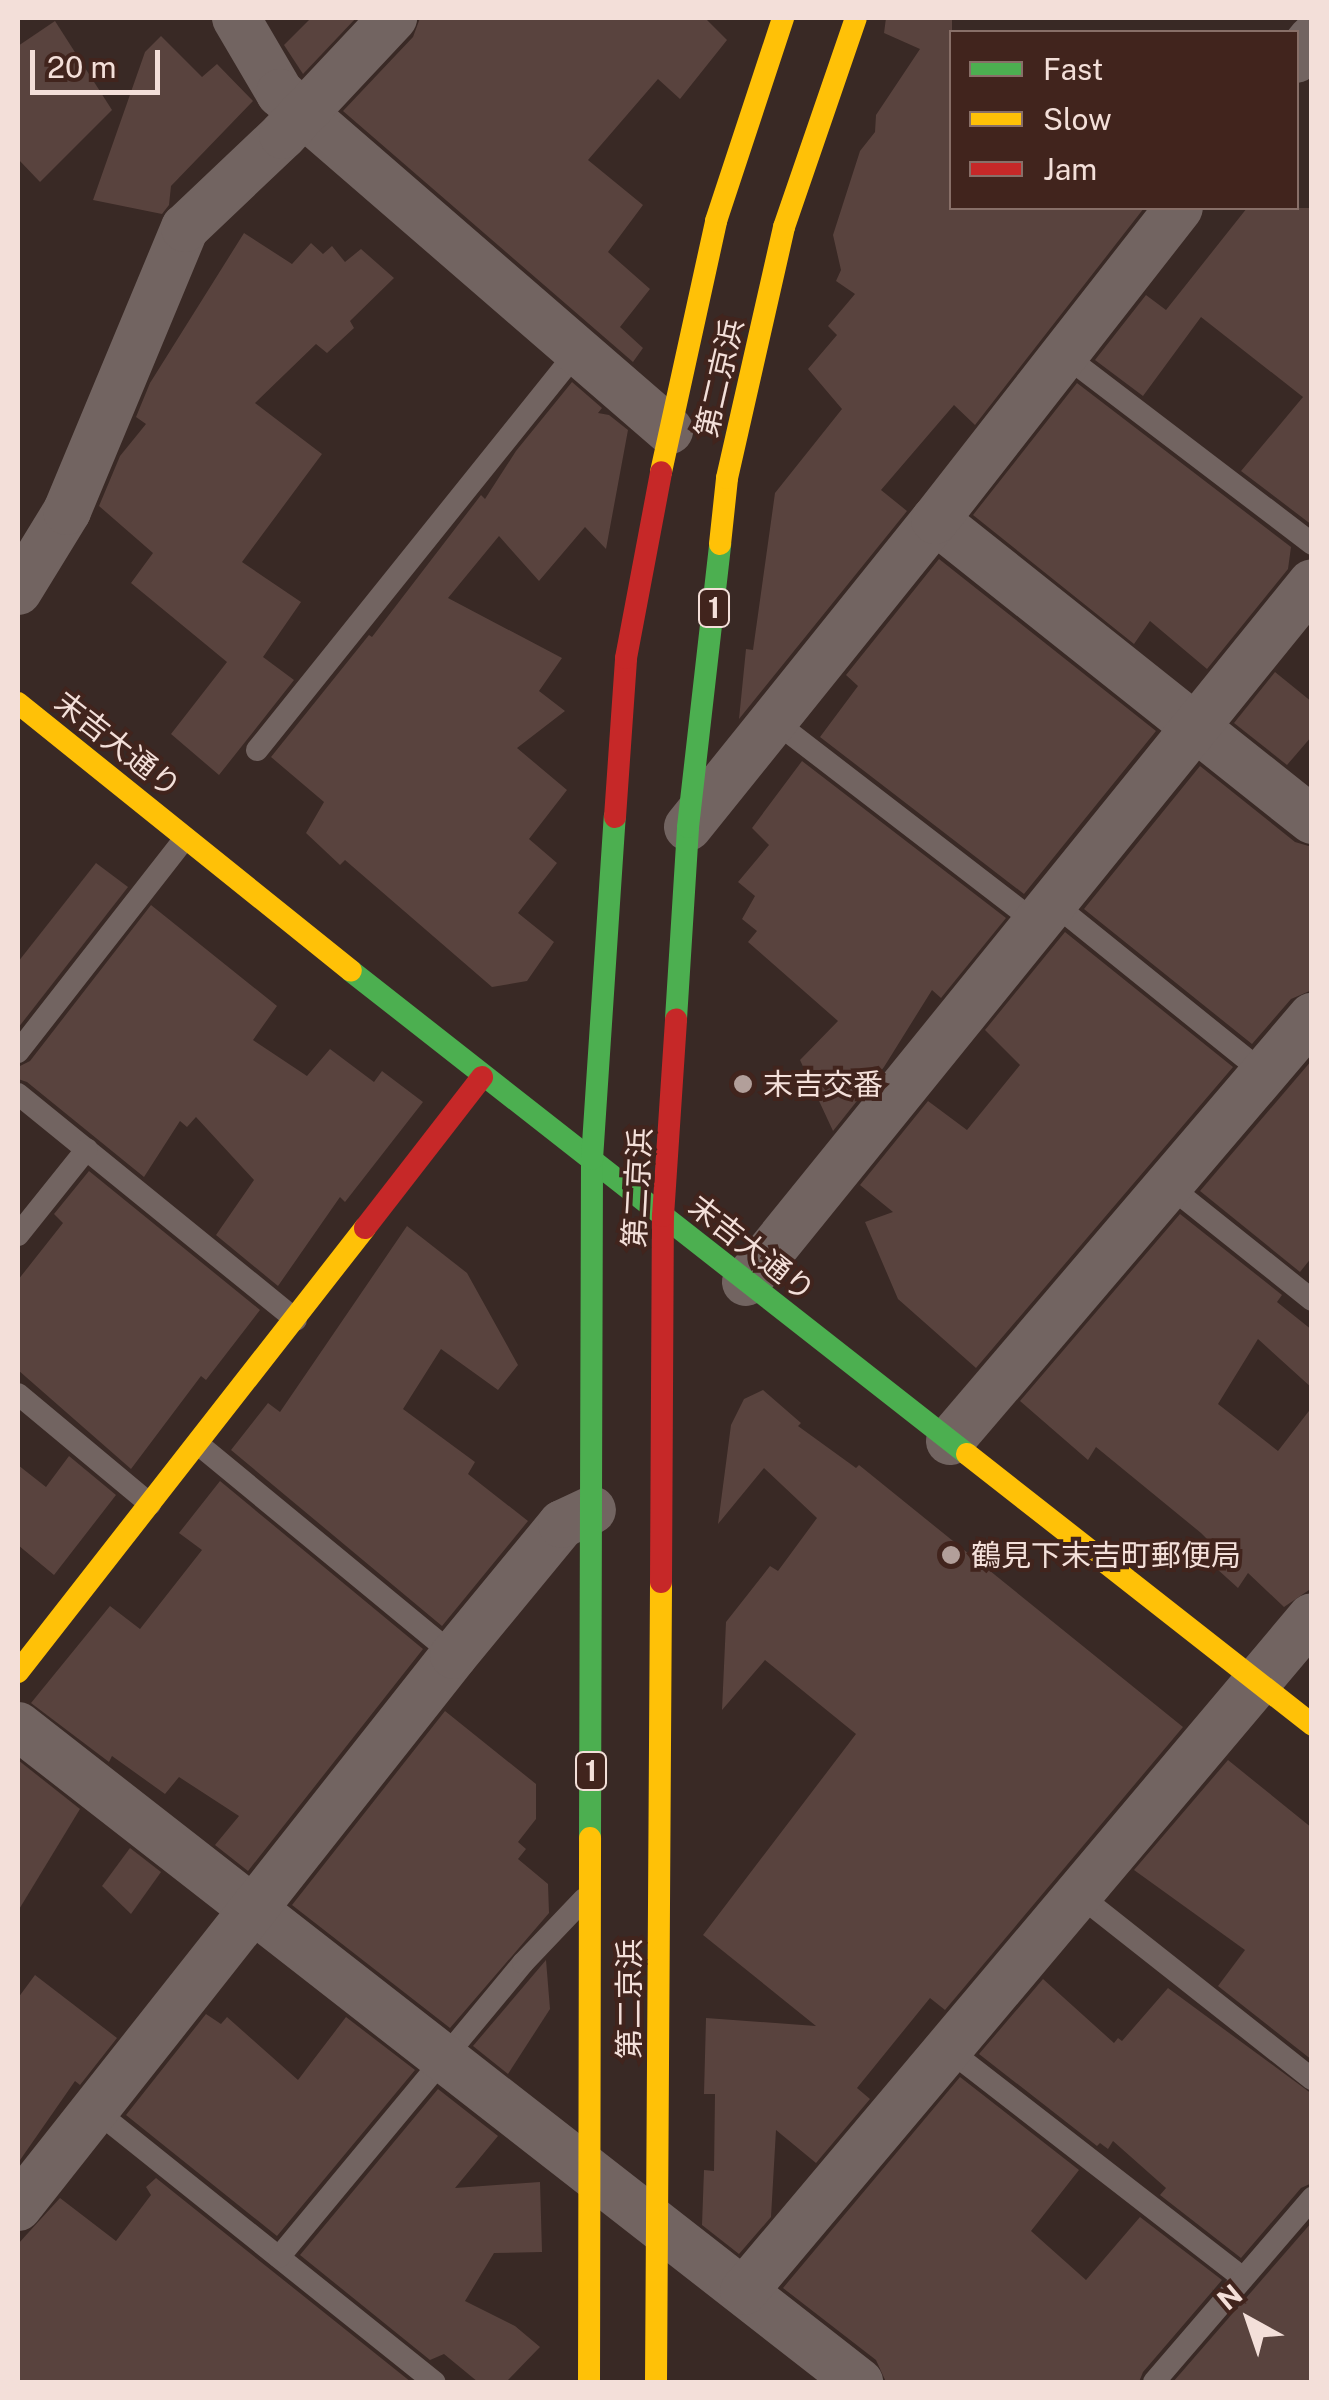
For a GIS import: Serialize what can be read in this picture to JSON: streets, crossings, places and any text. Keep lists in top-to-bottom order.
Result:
{
  "streets": {
    "main road": ["第二京浜", "1", "末吉大通り"]
  },
  "crossings": [
    ["第二京浜", "末吉大通り"]
  ],
  "places": ["末吉交番", "鶴見下末吉町郵便局"],
  "legend": ["Fast", "Slow", "Jam"],
  "scale_bar": "20 m",
  "north": "top left"
}
